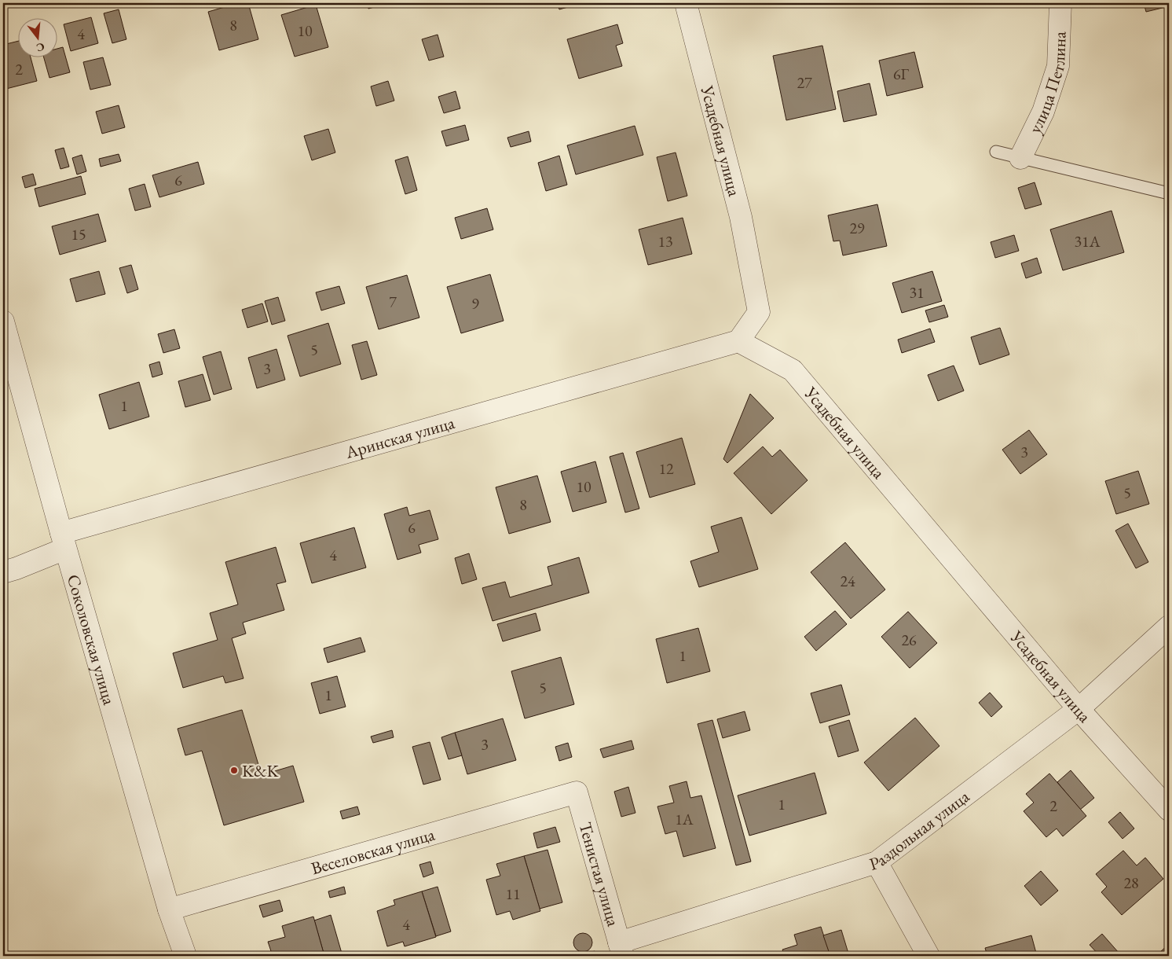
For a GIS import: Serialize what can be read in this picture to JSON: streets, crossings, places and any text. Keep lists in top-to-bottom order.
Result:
{
  "streets": {
    "street": [
      "улица Петлина",
      "Усадебная улица",
      "Аринская улица",
      "Соколовская улица",
      "Раздольная улица",
      "Веселовская улица",
      "Тенистая улица"
    ]
  },
  "crossings": [
    ["Усадебная улица", "Аринская улица"],
    ["Усадебная улица", "Раздольная улица"],
    ["Аринская улица", "Соколовская улица"],
    ["Соколовская улица", "Веселовская улица"],
    ["Раздольная улица", "Тенистая улица"],
    ["Веселовская улица", "Тенистая улица"]
  ],
  "places": ["K&K"],
  "house_numbers": [
    "8",
    "10",
    "4",
    "2",
    "6Г",
    "27",
    "6",
    "29",
    "15",
    "13",
    "31А",
    "31",
    "7",
    "9",
    "5",
    "3",
    "1",
    "3",
    "12",
    "10",
    "5",
    "8",
    "6",
    "4",
    "24",
    "26",
    "1",
    "5",
    "1",
    "3",
    "1",
    "2",
    "1А",
    "28",
    "11",
    "4"
  ],
  "north": "bottom"
}
